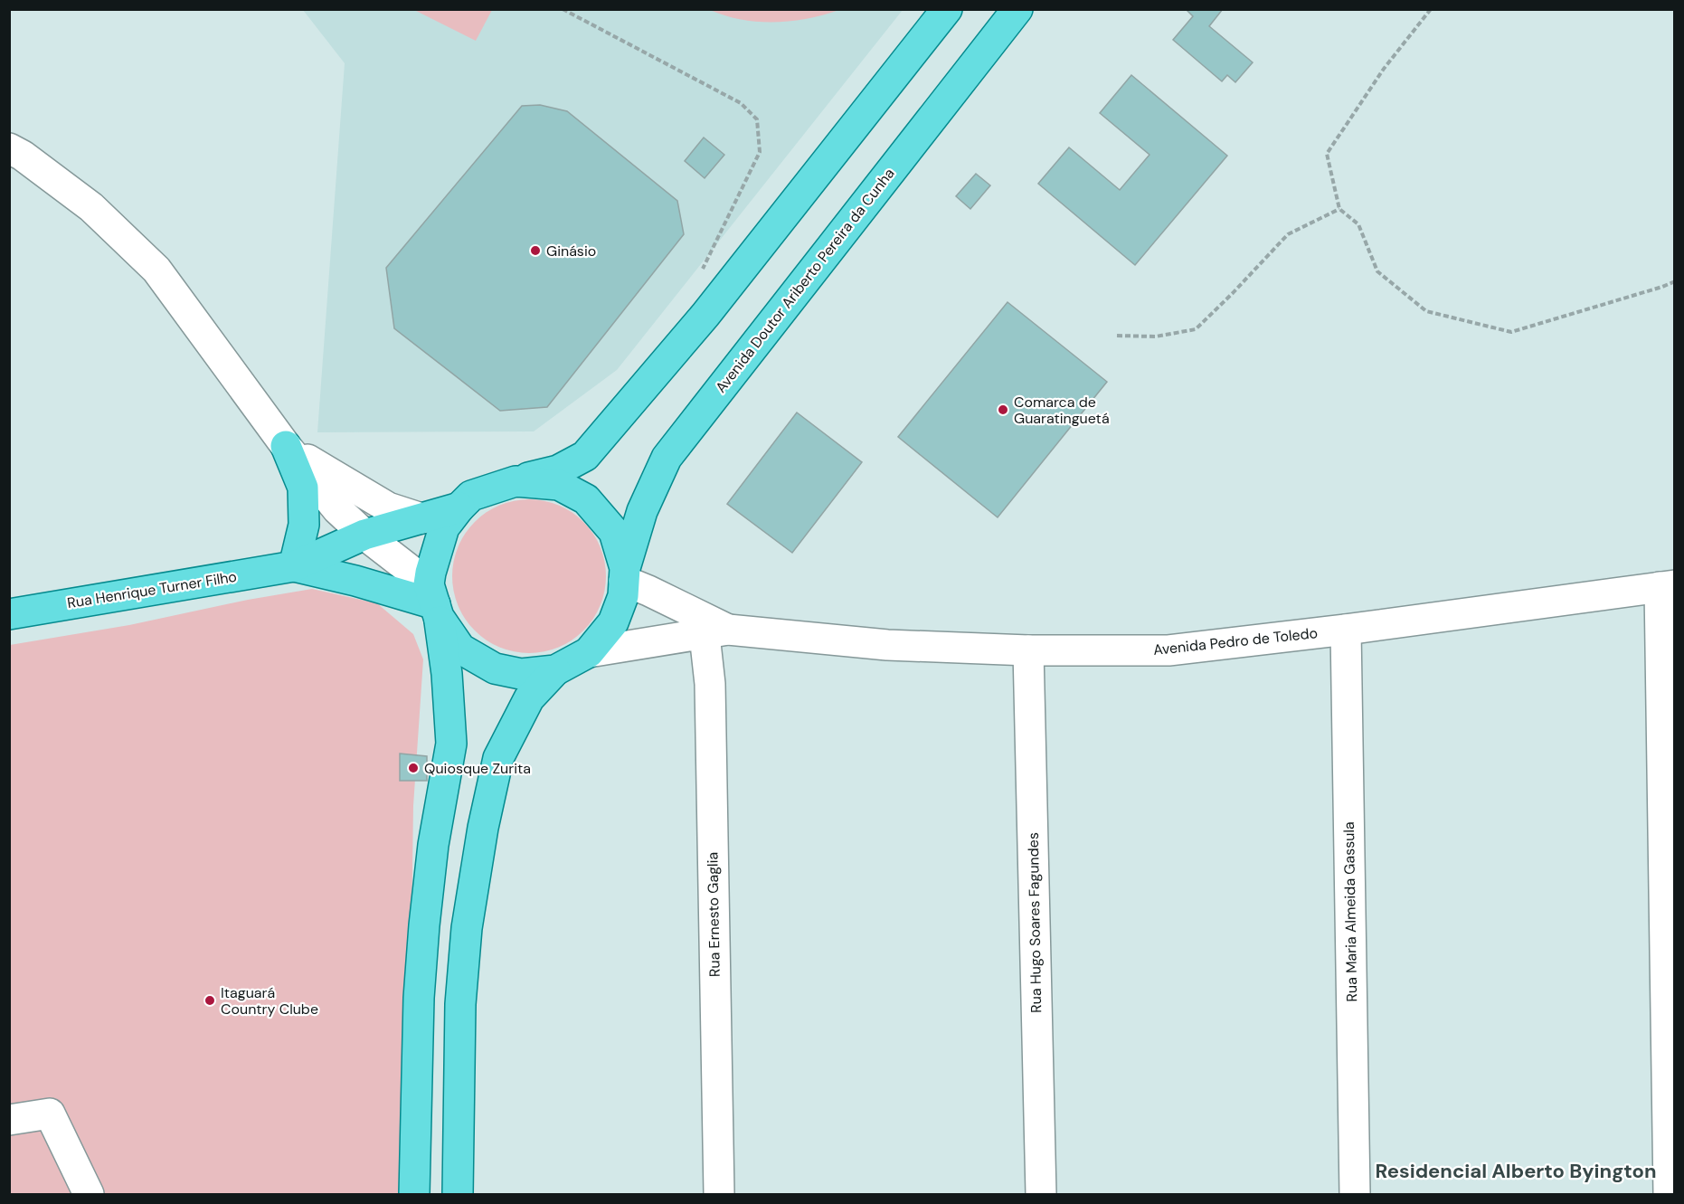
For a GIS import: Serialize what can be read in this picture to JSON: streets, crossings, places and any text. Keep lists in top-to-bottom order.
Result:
{
  "streets": {
    "main road": ["Avenida Doutor Ariberto Pereira da Cunha", "Rua Henrique Turner Filho"],
    "street": [
      "Avenida Pedro de Toledo",
      "Rua Maria Almeida Gassula",
      "Rua Ernesto Gaglia",
      "Rua Hugo Soares Fagundes"
    ]
  },
  "crossings": [
    ["Avenida Doutor Ariberto Pereira da Cunha", "Rua Henrique Turner Filho"],
    ["Avenida Doutor Ariberto Pereira da Cunha", "Avenida Pedro de Toledo"],
    ["Rua Henrique Turner Filho", "Avenida Pedro de Toledo"],
    ["Avenida Pedro de Toledo", "Rua Maria Almeida Gassula"],
    ["Avenida Pedro de Toledo", "Rua Ernesto Gaglia"],
    ["Avenida Pedro de Toledo", "Rua Hugo Soares Fagundes"]
  ],
  "districts": ["Residencial Alberto Byington"],
  "places": [
    "Ginásio",
    "Comarca de Guaratinguetá",
    "Quiosque Zurita",
    "Itaguará Country Clube"
  ]
}
